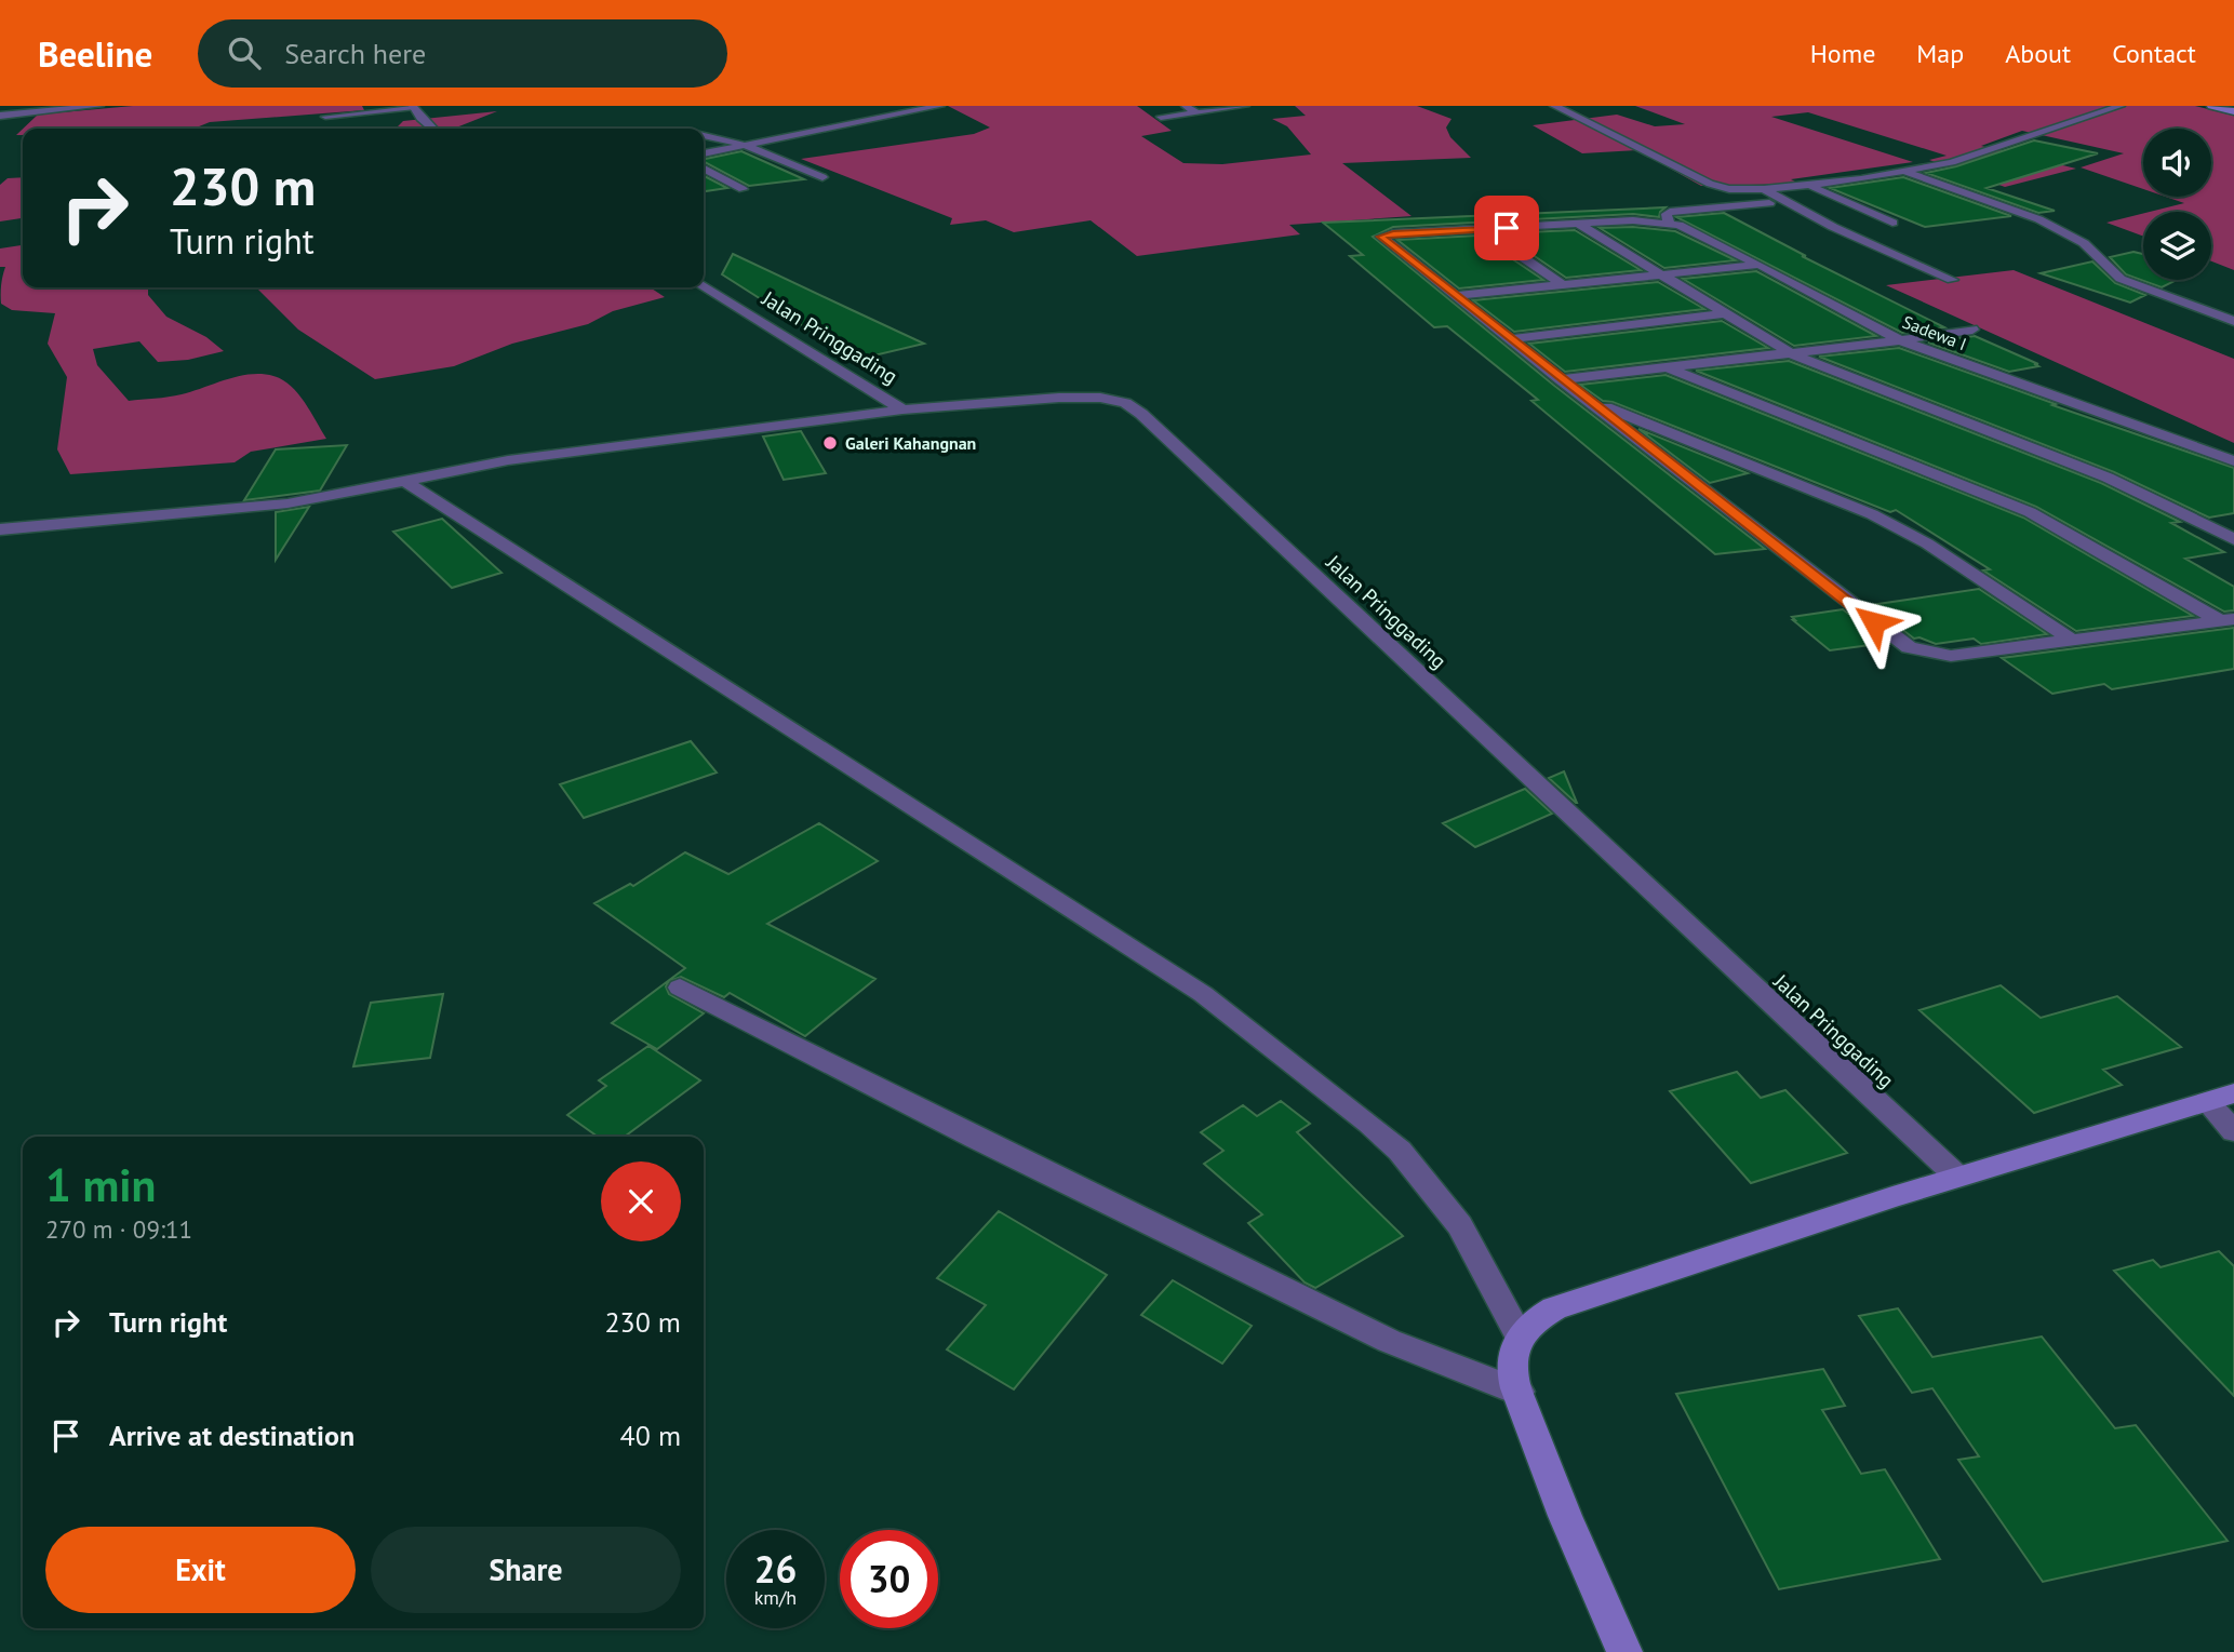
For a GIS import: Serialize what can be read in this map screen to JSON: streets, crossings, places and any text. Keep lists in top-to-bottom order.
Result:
{
  "streets": {
    "street": ["Sadewa I", "Jalan Pringgading"]
  },
  "places": ["Galeri Kahangnan"],
  "page": {
    "header": "Beeline",
    "search": "Search here",
    "nav": [
      "Home",
      "Map",
      "About",
      "Contact"
    ],
    "turn": ["230 m", "Turn right"],
    "heading": ["1 min", "270 m · 09:11"],
    "list": [
      {
        "name": "Turn right",
        "value": "230 m"
      },
      {
        "name": "Arrive at destination",
        "value": "40 m"
      }
    ],
    "buttons": ["Exit", "Share"],
    "speed": "26 km/h",
    "limit": "30"
  }
}
